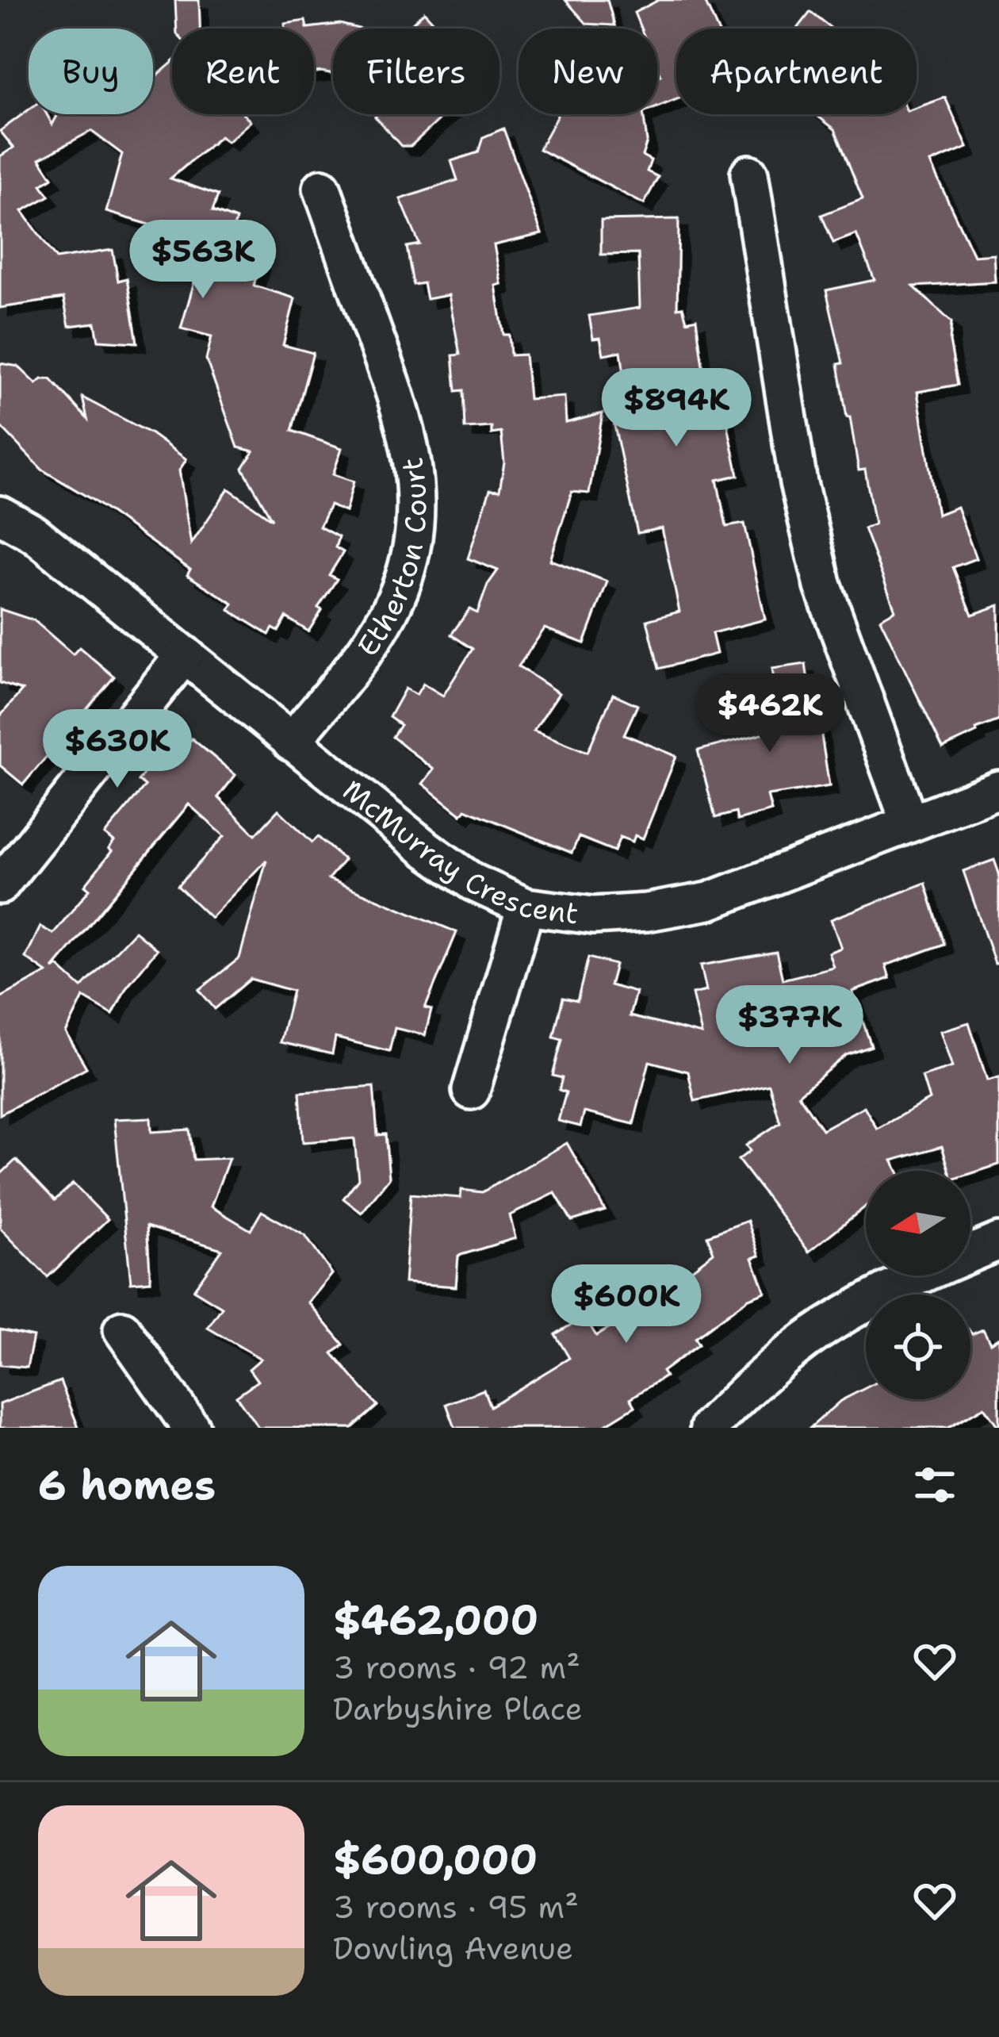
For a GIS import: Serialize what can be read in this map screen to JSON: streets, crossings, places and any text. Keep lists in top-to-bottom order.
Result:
{
  "streets": {
    "street": ["Etherton Court", "McMurray Crescent"]
  },
  "crossings": [
    ["Etherton Court", "McMurray Crescent"]
  ],
  "north": "left",
  "page": {
    "chip": [
      "Buy",
      "Rent",
      "Filters",
      "New",
      "Apartment"
    ],
    "price": [
      "$563K",
      "$894K",
      "$462K",
      "$630K",
      "$377K",
      "$600K"
    ],
    "heading": "6 homes",
    "list": [
      {
        "name": "$462,000",
        "note": "3 rooms · 92 m² · Darbyshire Place"
      },
      {
        "name": "$600,000",
        "note": "3 rooms · 95 m² · Dowling Avenue"
      }
    ]
  }
}
